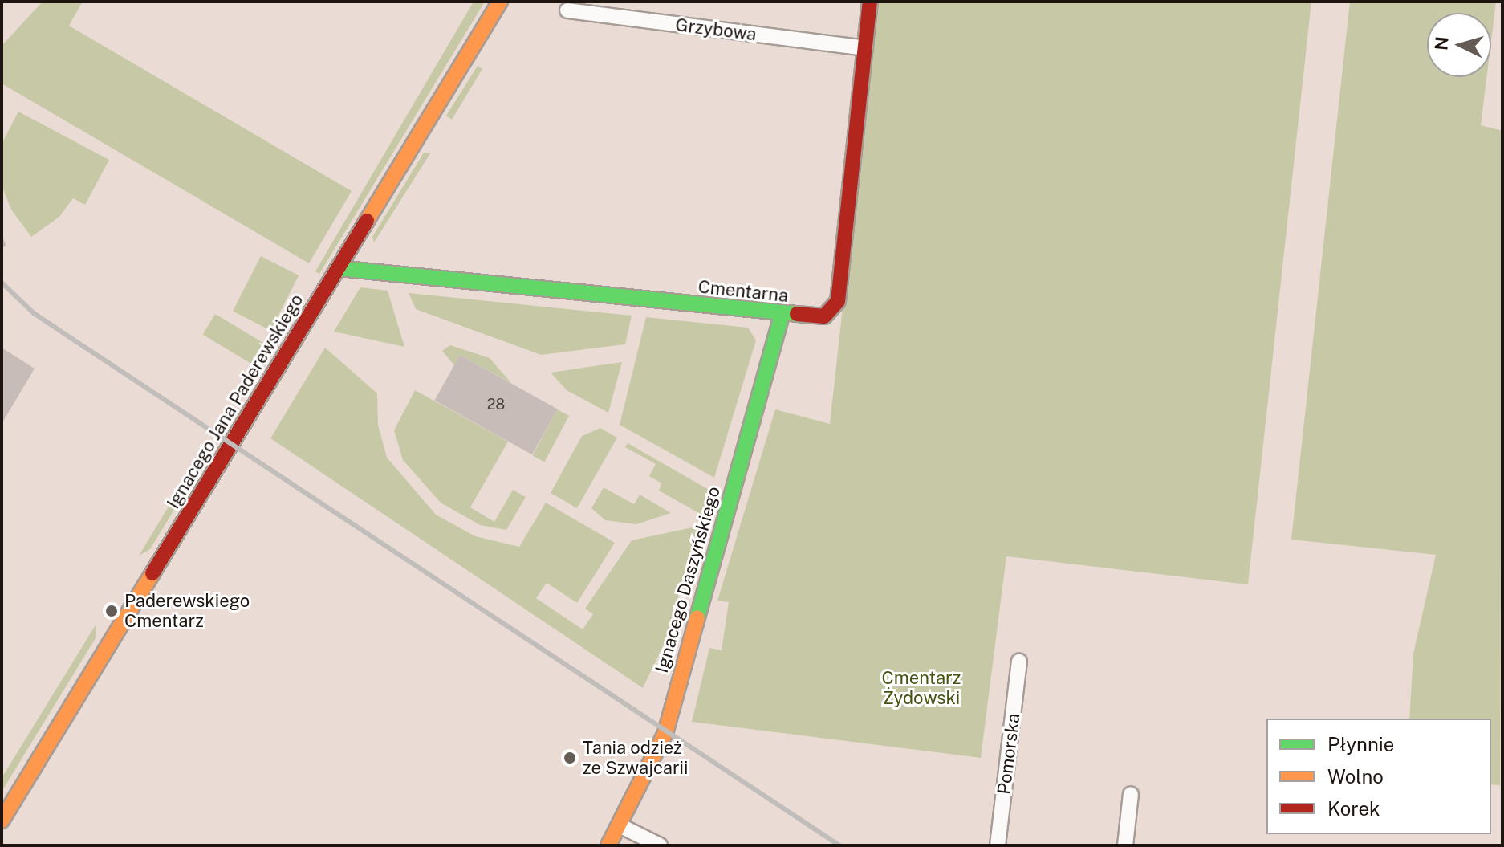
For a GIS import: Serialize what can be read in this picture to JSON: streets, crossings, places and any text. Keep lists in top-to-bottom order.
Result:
{
  "streets": {
    "street": [
      "Grzybowa",
      "Cmentarna",
      "Ignacego Jana Paderewskiego",
      "Ignacego Daszyńskiego",
      "Pomorska"
    ]
  },
  "crossings": [
    ["Grzybowa", "Cmentarna"],
    ["Cmentarna", "Ignacego Jana Paderewskiego"],
    ["Cmentarna", "Ignacego Daszyńskiego"]
  ],
  "parks": ["Cmentarz Żydowski"],
  "places": ["Paderewskiego Cmentarz", "Tania odzież ze Szwajcarii"],
  "house_numbers": ["28"],
  "legend": ["Płynnie", "Wolno", "Korek"],
  "north": "left"
}
